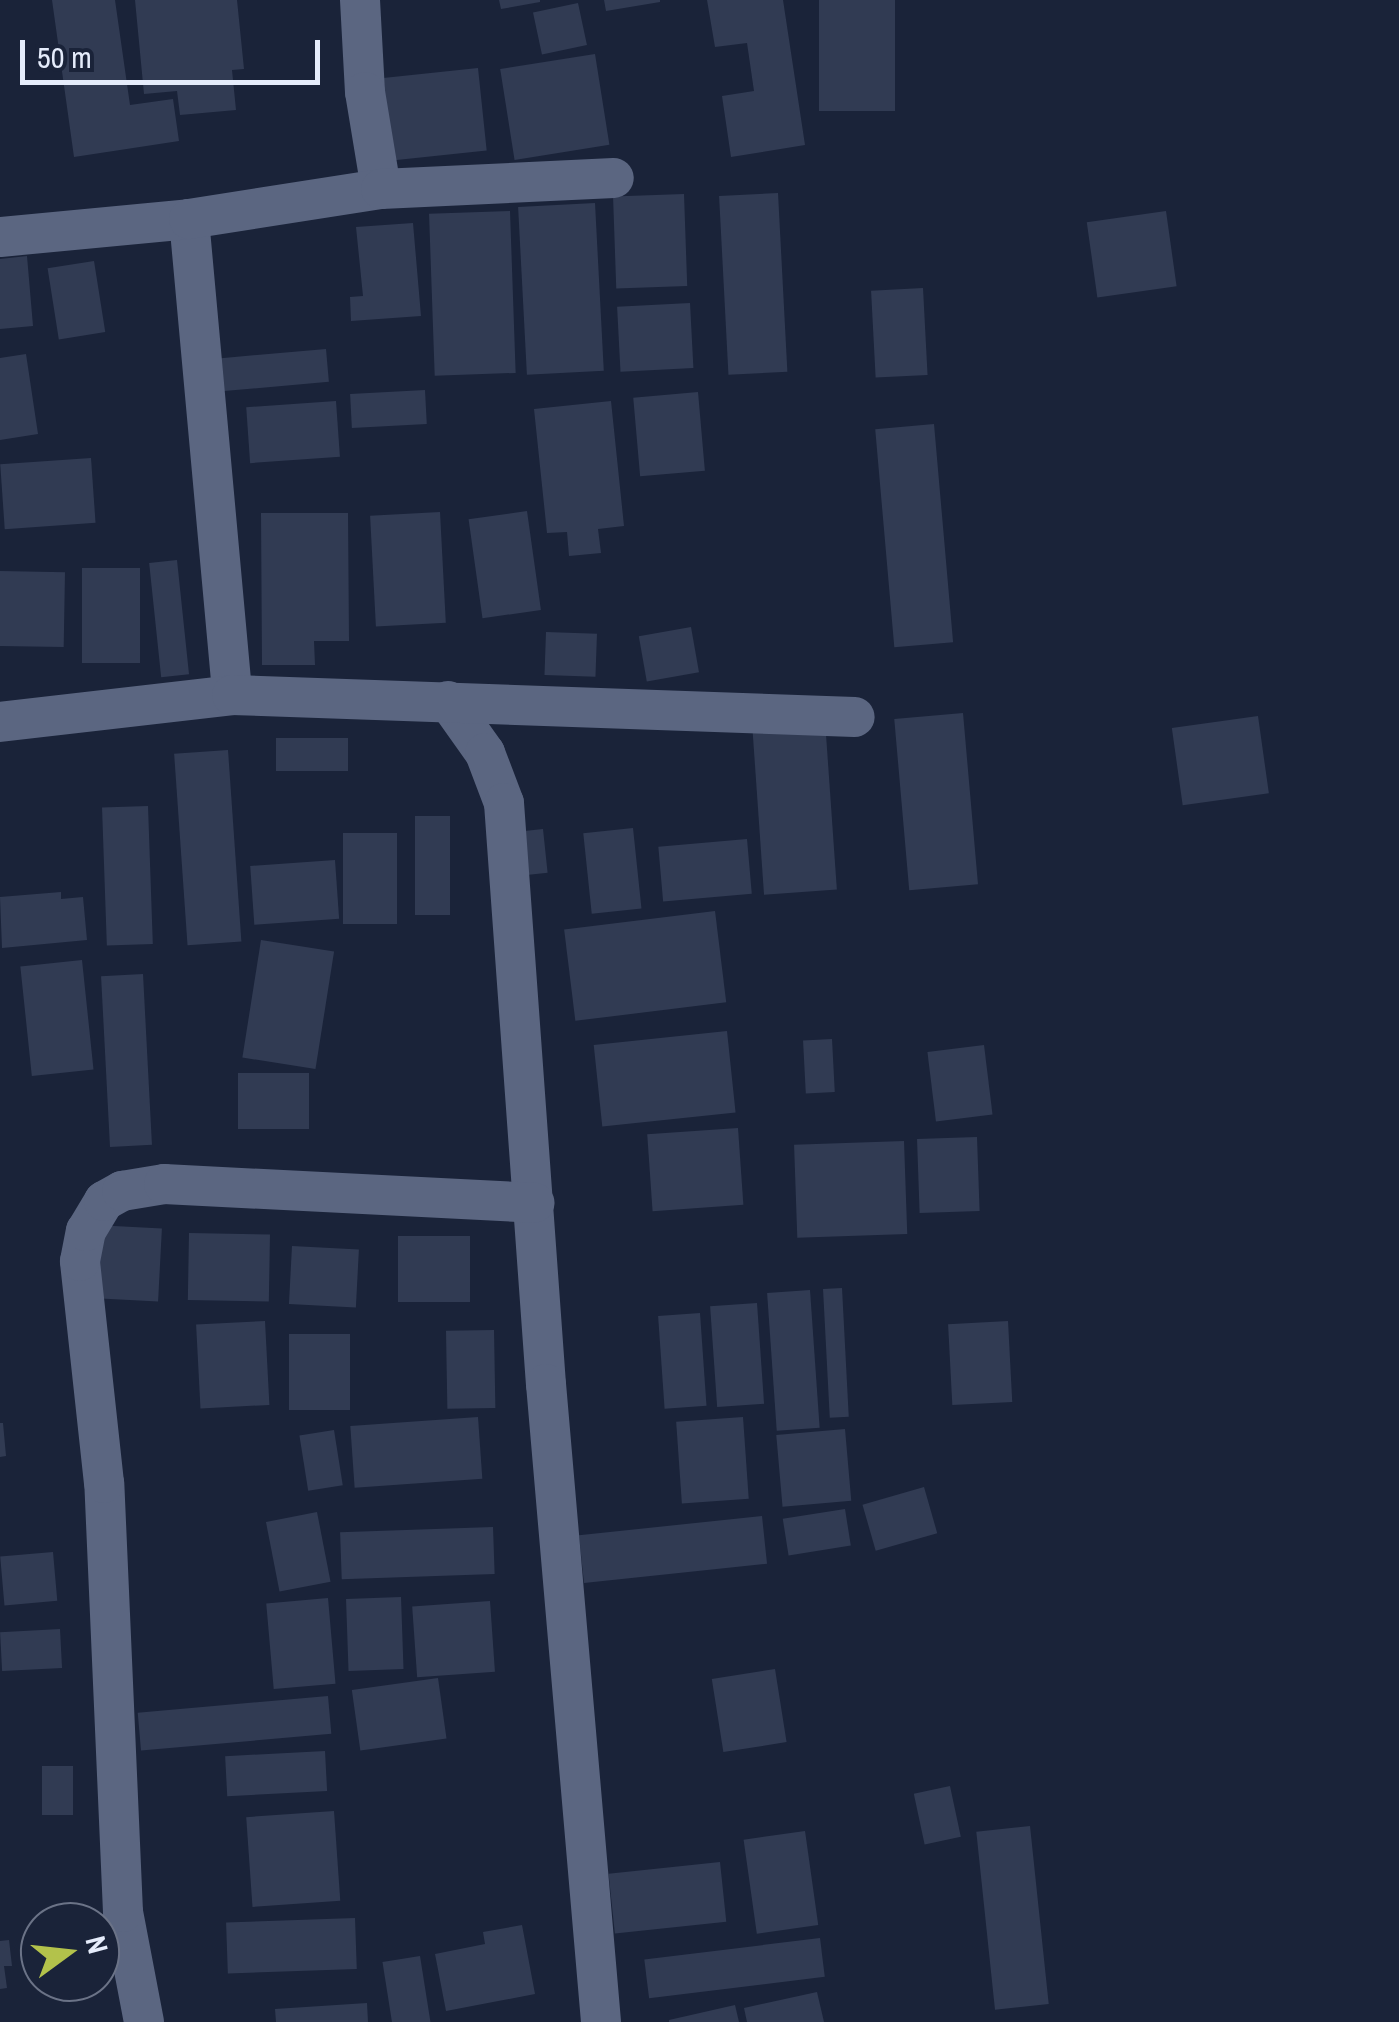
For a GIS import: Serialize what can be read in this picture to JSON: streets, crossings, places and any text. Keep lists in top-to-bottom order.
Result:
{
  "scale_bar": "50 m",
  "north": "right"
}
